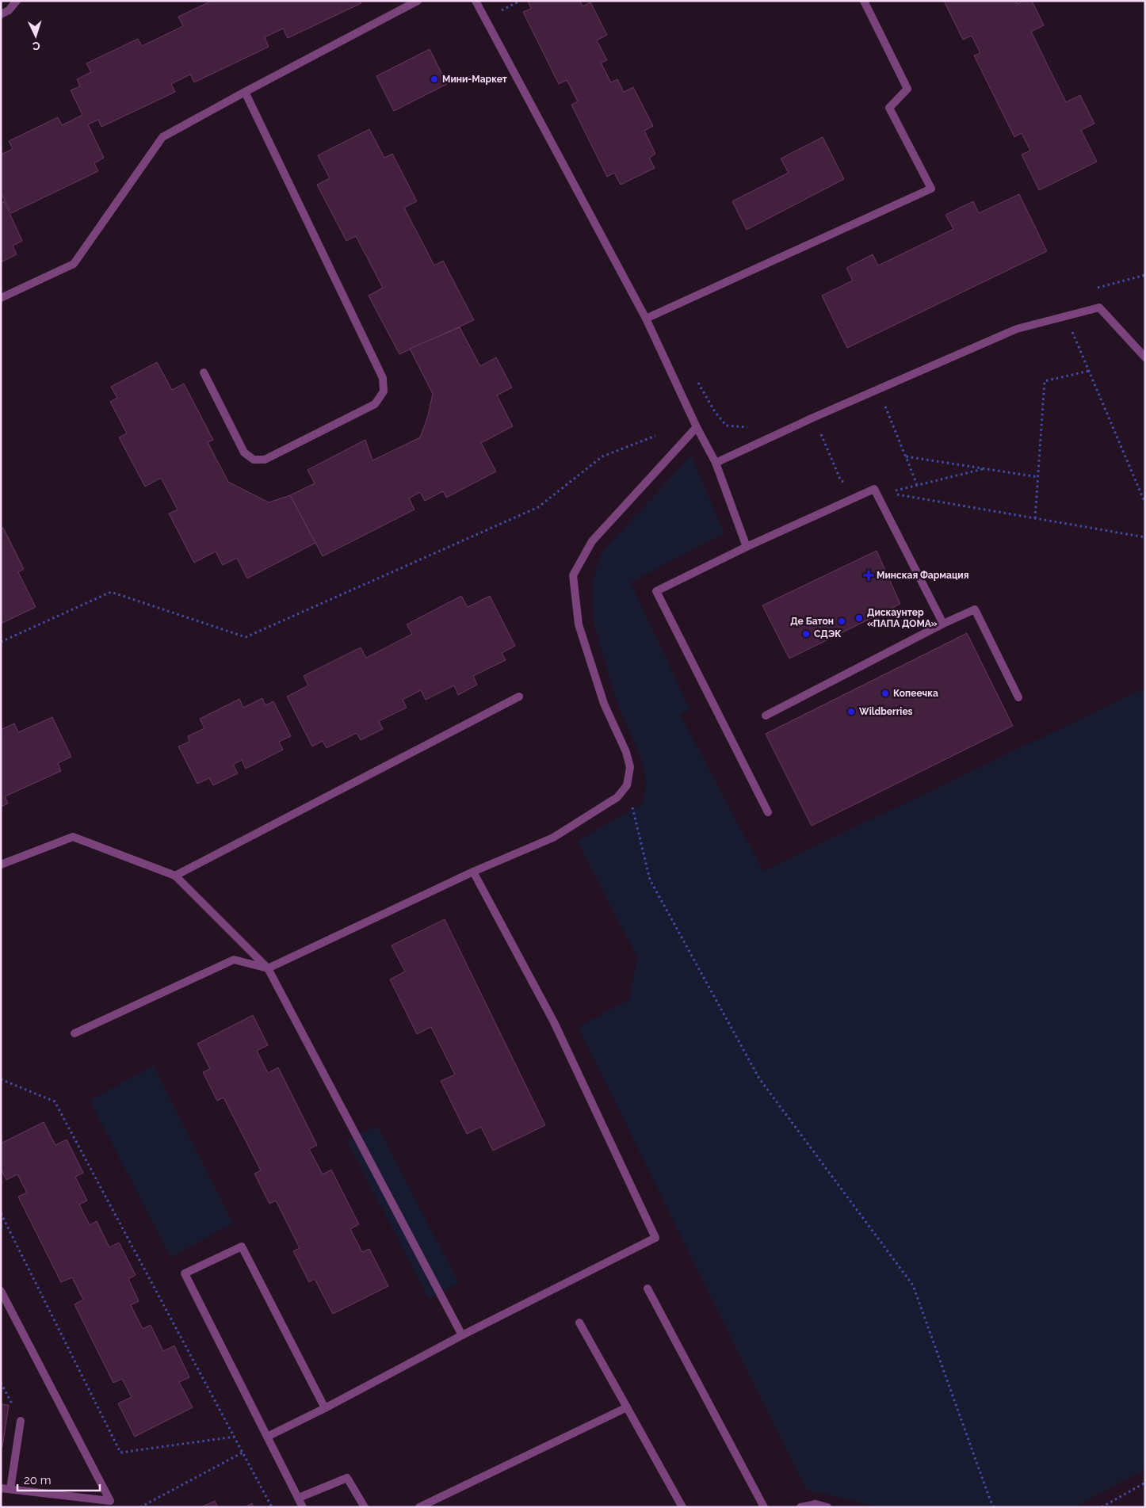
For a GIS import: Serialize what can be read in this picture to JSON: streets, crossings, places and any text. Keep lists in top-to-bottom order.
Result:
{
  "places": {
    "other": [
      "Мини-Маркет",
      "Дискаунтер «ПАПА ДОМА»",
      "Де Батон",
      "СДЭК",
      "Копеечка",
      "Wildberries"
    ],
    "health": ["Минская Фармация"]
  },
  "scale_bar": "20 m",
  "north": "bottom"
}
